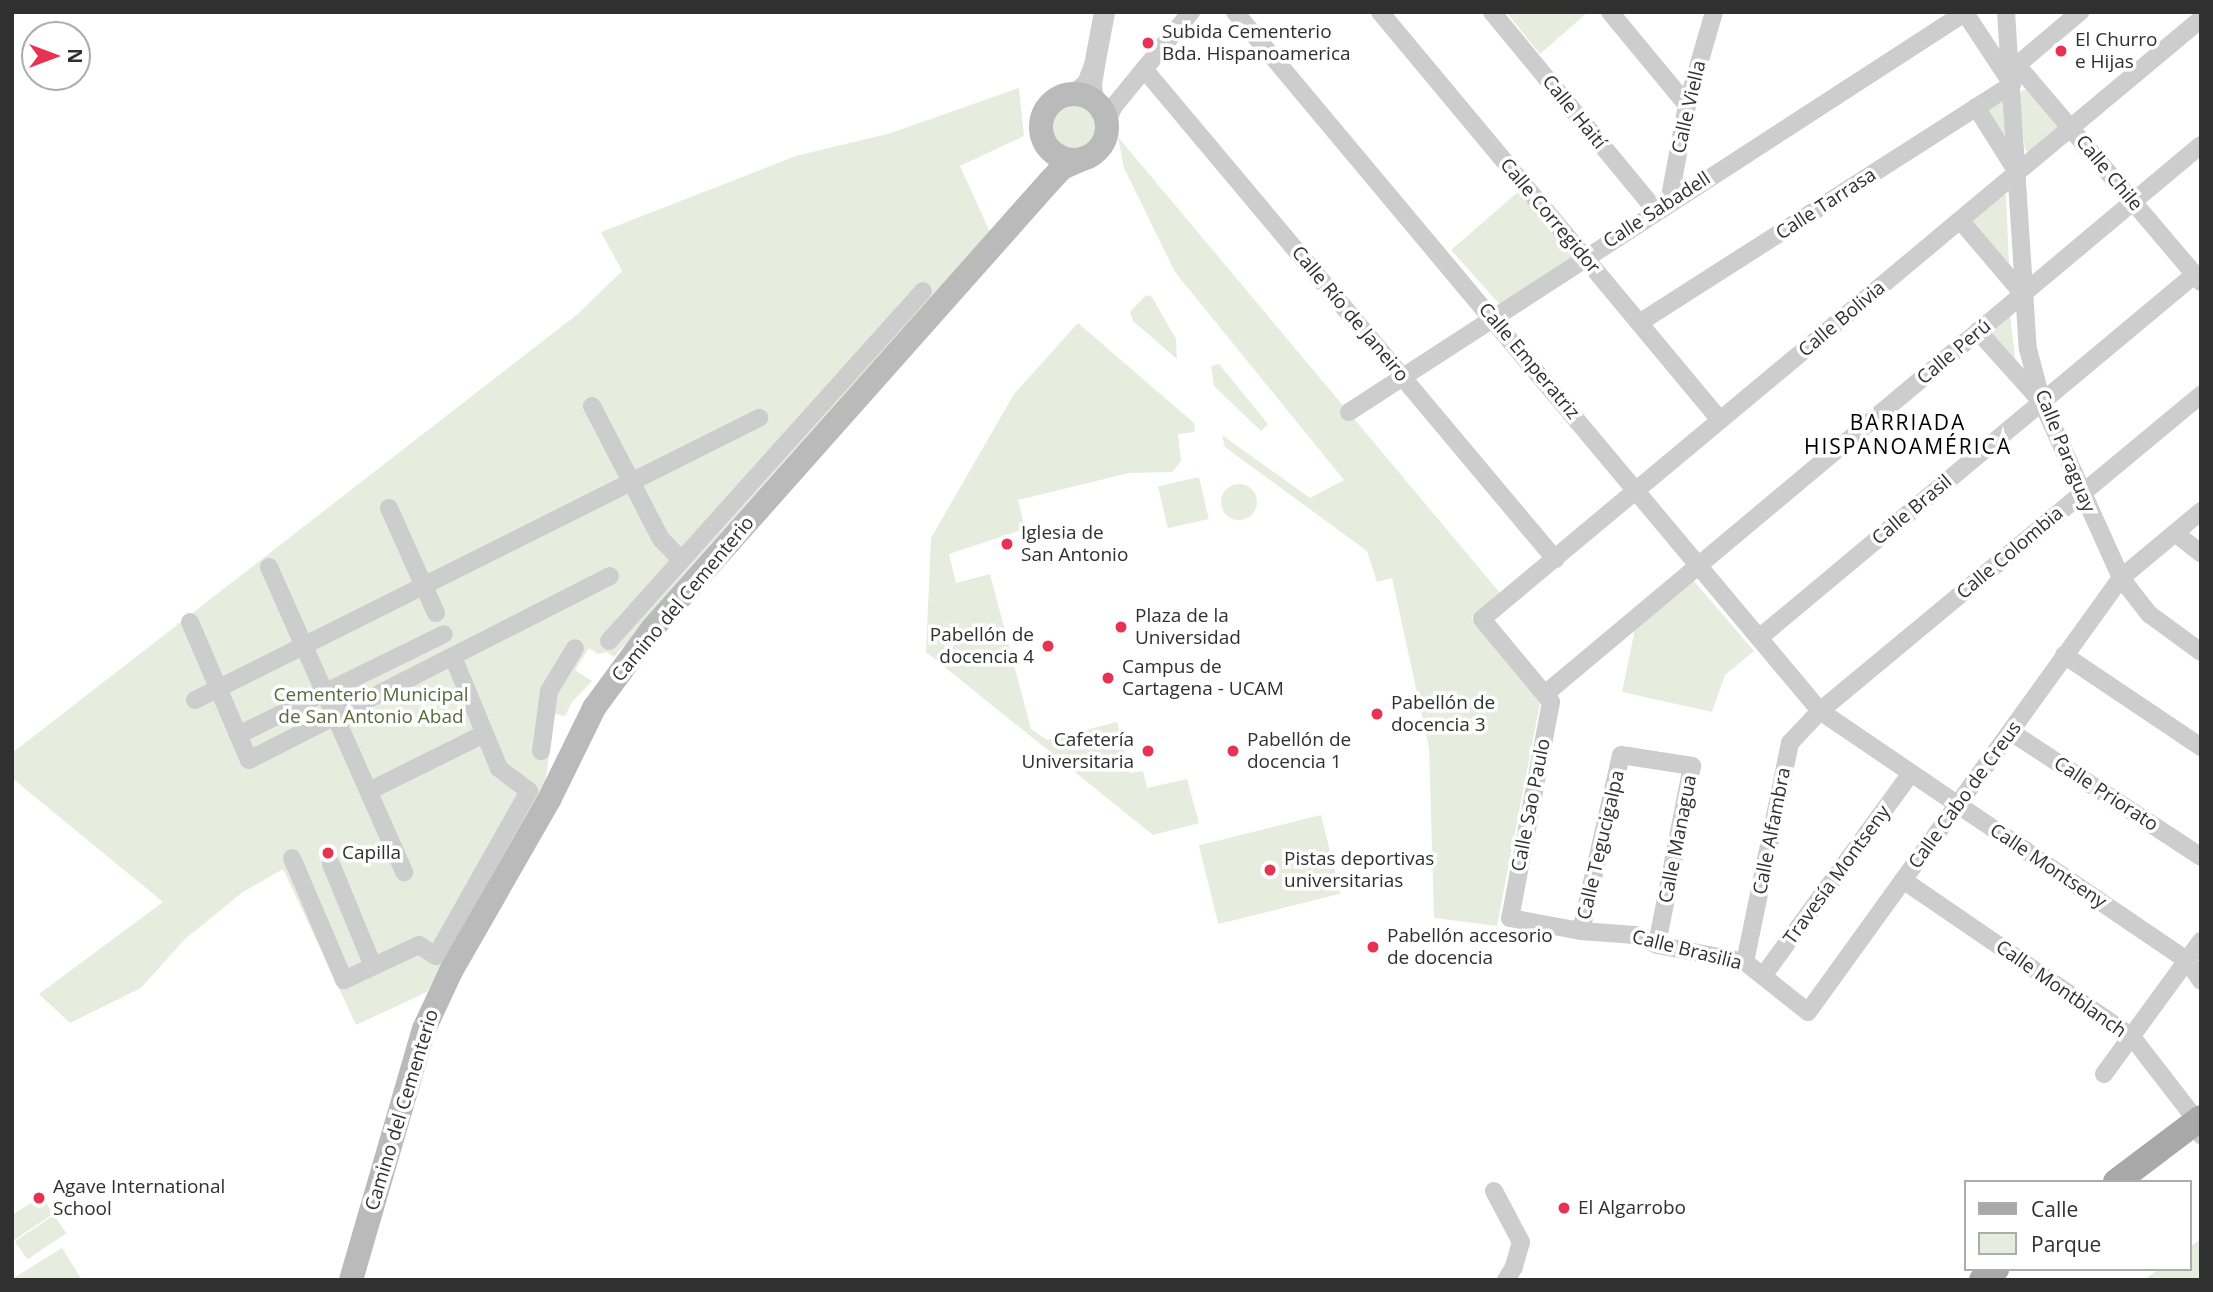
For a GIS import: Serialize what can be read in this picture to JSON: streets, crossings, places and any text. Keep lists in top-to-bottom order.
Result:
{
  "streets": {
    "main road": ["Camino del Cementerio"],
    "street": [
      "Calle Viella",
      "Calle Haití",
      "Calle Chile",
      "Calle Tarrasa",
      "Calle Sabadell",
      "Calle Corregidor",
      "Calle Río de Janeiro",
      "Calle Bolivia",
      "Calle Perú",
      "Calle Emperatriz",
      "Calle Paraguay",
      "Calle Brasil",
      "Calle Colombia",
      "Calle Priorato",
      "Calle Cabo de Creus",
      "Calle Sao Paulo",
      "Calle Alfambra",
      "Calle Managua",
      "Calle Tegucigalpa",
      "Calle Montseny",
      "Travesía Montseny",
      "Calle Brasilia",
      "Calle Montblanch"
    ]
  },
  "crossings": [
    ["Calle Viella", "Calle Haití"],
    ["Calle Viella", "Calle Sabadell"],
    ["Calle Haití", "Calle Sabadell"],
    ["Calle Chile", "Calle Tarrasa"],
    ["Calle Chile", "Calle Bolivia"],
    ["Calle Chile", "Calle Perú"],
    ["Calle Chile", "Calle Paraguay"],
    ["Calle Chile", "Calle Brasil"],
    ["Calle Tarrasa", "Calle Corregidor"],
    ["Calle Tarrasa", "Calle Paraguay"],
    ["Calle Sabadell", "Calle Corregidor"],
    ["Calle Sabadell", "Calle Río de Janeiro"],
    ["Calle Sabadell", "Calle Emperatriz"],
    ["Calle Corregidor", "Calle Bolivia"],
    ["Calle Río de Janeiro", "Calle Bolivia"],
    ["Calle Bolivia", "Calle Perú"],
    ["Calle Bolivia", "Calle Emperatriz"],
    ["Calle Bolivia", "Calle Paraguay"],
    ["Calle Bolivia", "Calle Sao Paulo"],
    ["Calle Perú", "Calle Emperatriz"],
    ["Calle Perú", "Calle Paraguay"],
    ["Calle Perú", "Calle Sao Paulo"],
    ["Calle Emperatriz", "Calle Brasil"],
    ["Calle Emperatriz", "Calle Colombia"],
    ["Calle Emperatriz", "Calle Alfambra"],
    ["Calle Emperatriz", "Calle Montseny"],
    ["Calle Paraguay", "Calle Brasil"],
    ["Calle Paraguay", "Calle Colombia"],
    ["Calle Paraguay", "Calle Cabo de Creus"],
    ["Calle Colombia", "Calle Alfambra"],
    ["Calle Colombia", "Calle Montseny"],
    ["Calle Priorato", "Calle Cabo de Creus"],
    ["Calle Cabo de Creus", "Calle Montseny"],
    ["Calle Cabo de Creus", "Calle Brasilia"],
    ["Calle Cabo de Creus", "Calle Montblanch"],
    ["Calle Sao Paulo", "Calle Brasilia"],
    ["Calle Alfambra", "Calle Montseny"],
    ["Calle Alfambra", "Calle Brasilia"],
    ["Calle Managua", "Calle Tegucigalpa"],
    ["Calle Managua", "Calle Brasilia"],
    ["Calle Tegucigalpa", "Calle Brasilia"],
    ["Calle Montseny", "Travesía Montseny"],
    ["Travesía Montseny", "Calle Brasilia"]
  ],
  "districts": ["BARRIADA HISPANOAMÉRICA"],
  "parks": ["Cementerio Municipal de San Antonio Abad"],
  "places": [
    "Subida Cementerio Bda. Hispanoamerica",
    "El Churro e Hijas",
    "Iglesia de San Antonio",
    "Plaza de la Universidad",
    "Pabellón de docencia 4",
    "Campus de Cartagena - UCAM",
    "Pabellón de docencia 3",
    "Cafetería Universitaria",
    "Pabellón de docencia 1",
    "Capilla",
    "Pistas deportivas universitarias",
    "Pabellón accesorio de docencia",
    "Agave International School",
    "El Algarrobo"
  ],
  "legend": ["Calle", "Parque"],
  "north": "right"
}
